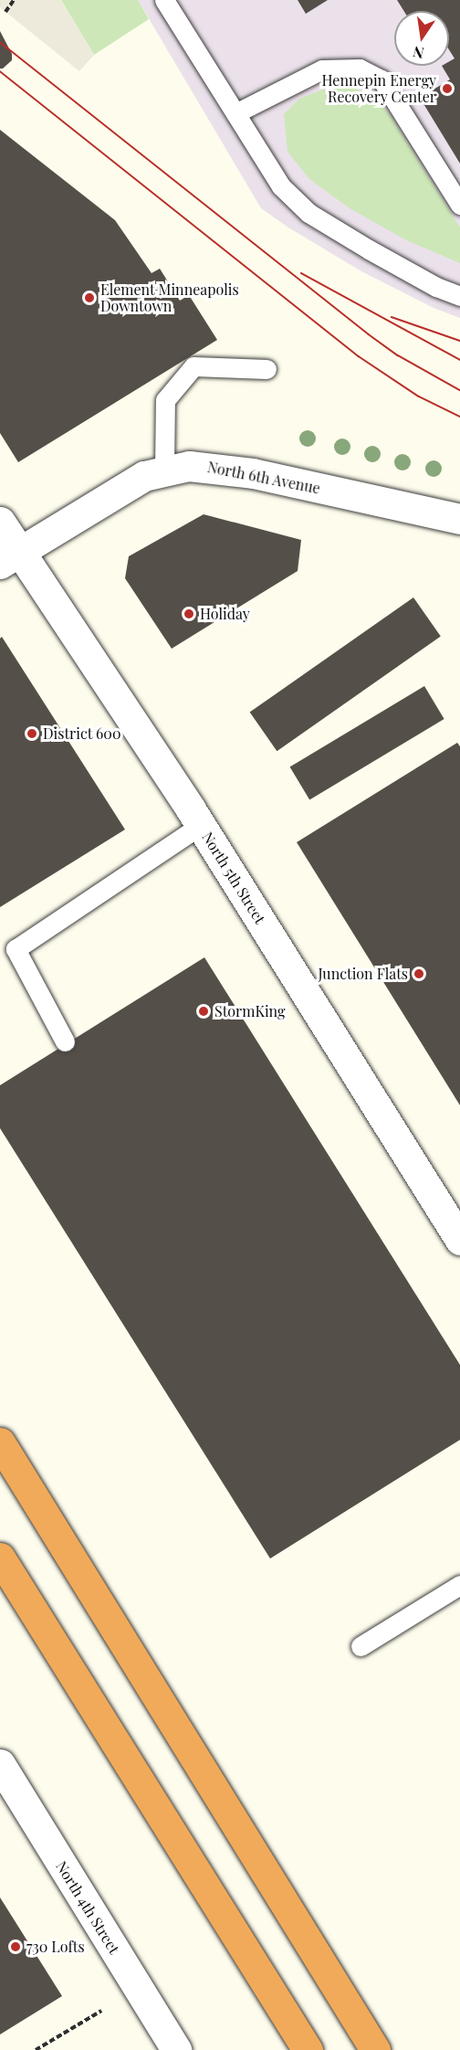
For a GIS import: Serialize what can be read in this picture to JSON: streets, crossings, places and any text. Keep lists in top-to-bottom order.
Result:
{
  "streets": {
    "street": ["North 6th Avenue", "North 5th Street", "North 4th Street"]
  },
  "crossings": [
    ["North 6th Avenue", "North 5th Street"]
  ],
  "places": [
    "Hennepin Energy Recovery Center",
    "Element Minneapolis Downtown",
    "Holiday",
    "District 600",
    "Junction Flats",
    "StormKing",
    "730 Lofts"
  ],
  "north": "bottom"
}
